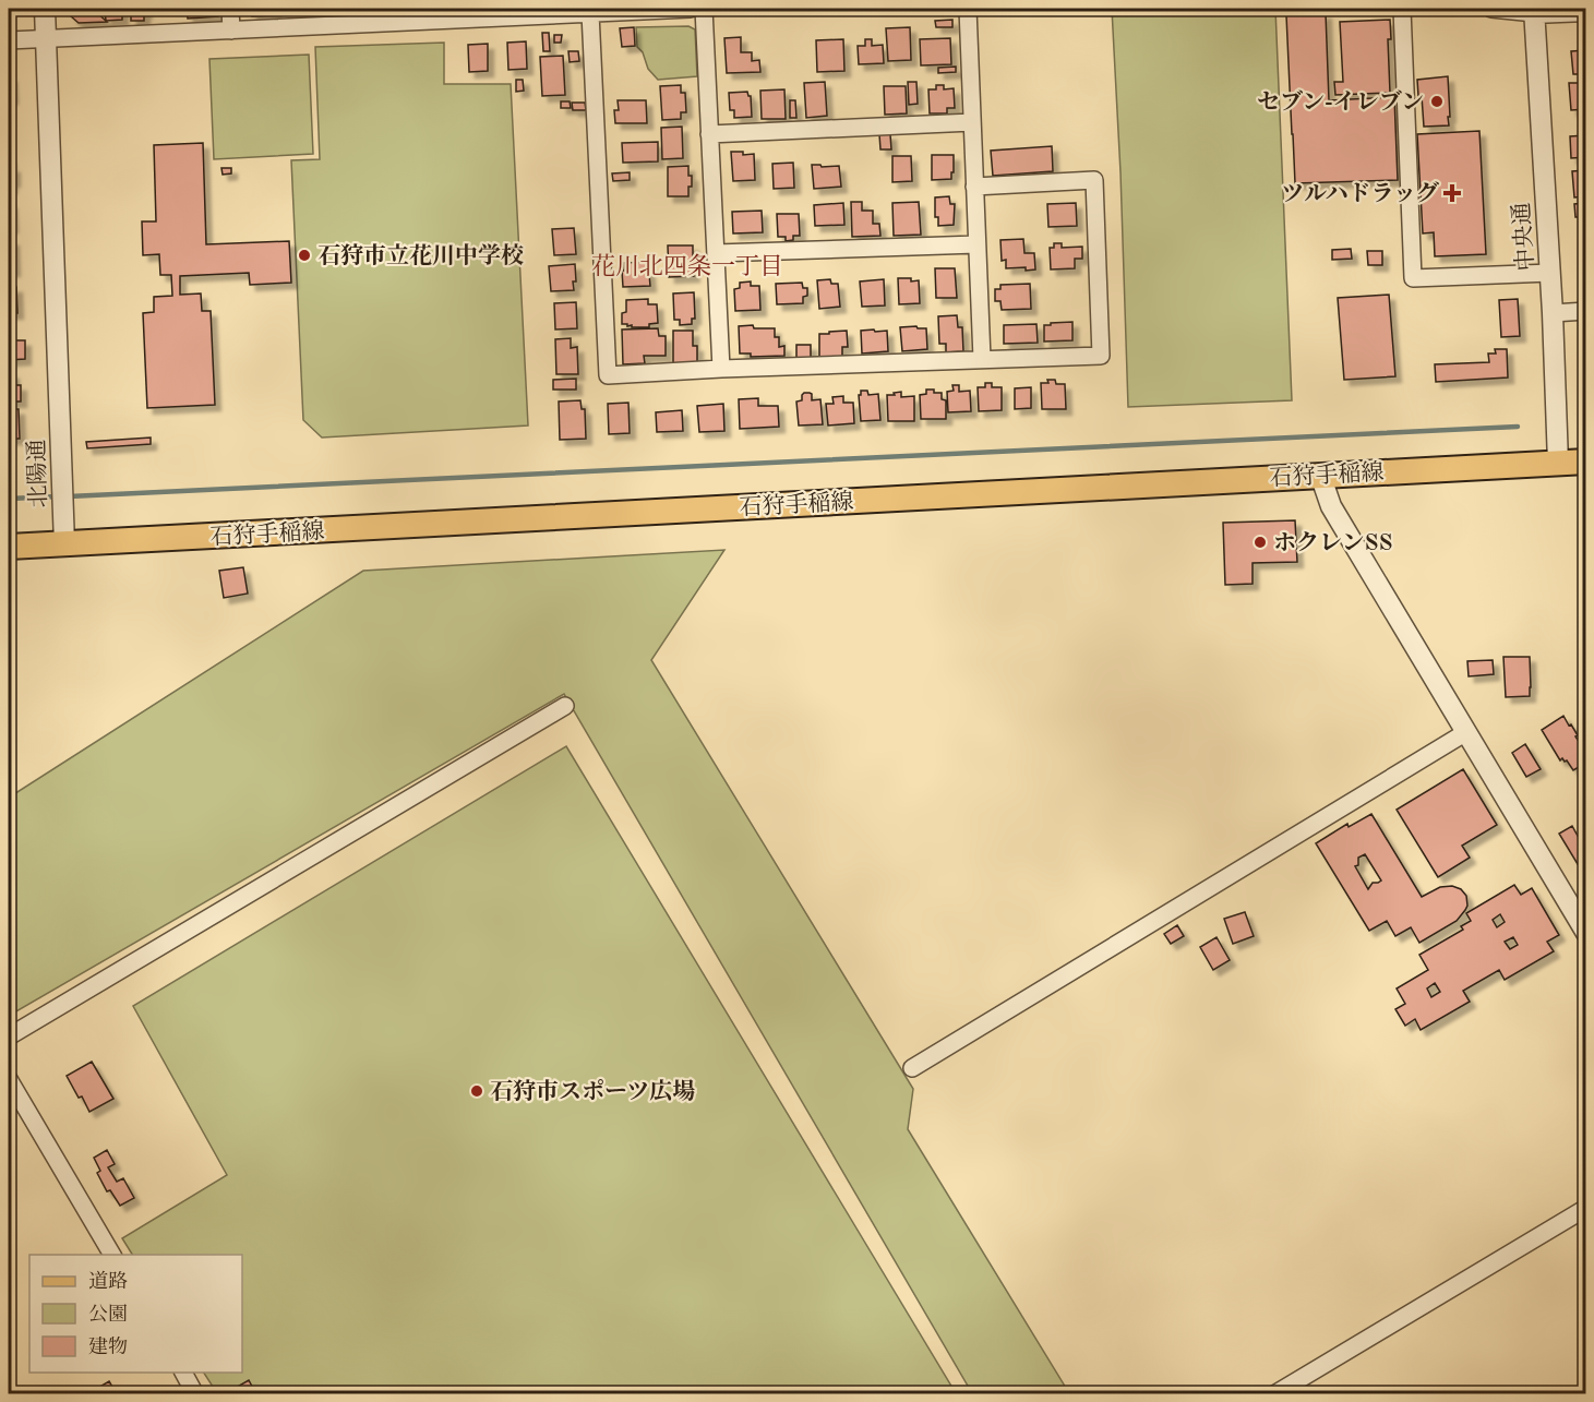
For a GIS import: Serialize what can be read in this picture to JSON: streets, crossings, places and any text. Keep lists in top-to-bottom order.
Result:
{
  "streets": {
    "main road": ["石狩手稲線"],
    "street": ["中央通", "北陽通"]
  },
  "crossings": [
    ["中央通", "石狩手稲線"],
    ["北陽通", "石狩手稲線"]
  ],
  "districts": ["花川北四条一丁目"],
  "places": {
    "other": [
      "セブン-イレブン",
      "石狩市立花川中学校",
      "ホクレンSS",
      "石狩市スポーツ広場"
    ],
    "health": ["ツルハドラッグ"]
  },
  "legend": ["道路", "公園", "建物"]
}
